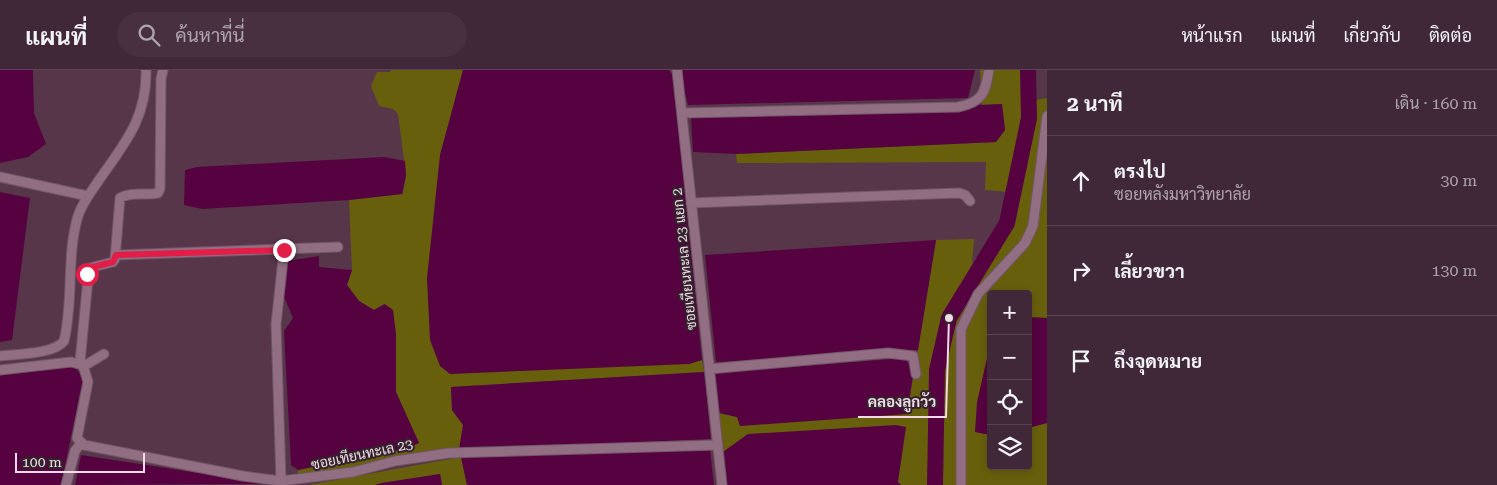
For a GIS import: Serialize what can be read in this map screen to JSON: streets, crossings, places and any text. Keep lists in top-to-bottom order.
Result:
{
  "streets": {
    "street": ["ซอยเทียนทะเล 23 แยก 2", "ซอยเทียนทะเล 23"]
  },
  "crossings": [
    ["ซอยเทียนทะเล 23 แยก 2", "ซอยเทียนทะเล 23"]
  ],
  "places": ["คลองลูกวัว"],
  "scale_bar": "100 m",
  "page": {
    "header": "แผนที่",
    "search": "ค้นหาที่นี่",
    "nav": [
      "หน้าแรก",
      "แผนที่",
      "เกี่ยวกับ",
      "ติดต่อ"
    ],
    "heading": ["2 นาที", "เดิน · 160 m"],
    "list": [
      ["ตรงไป", "ซอยหลังมหาวิทยาลัย", "30 m"],
      ["เลี้ยวขวา", "130 m"],
      "ถึงจุดหมาย"
    ],
    "map_buttons": ["+", "−"],
    "scale": "100 m"
  }
}
